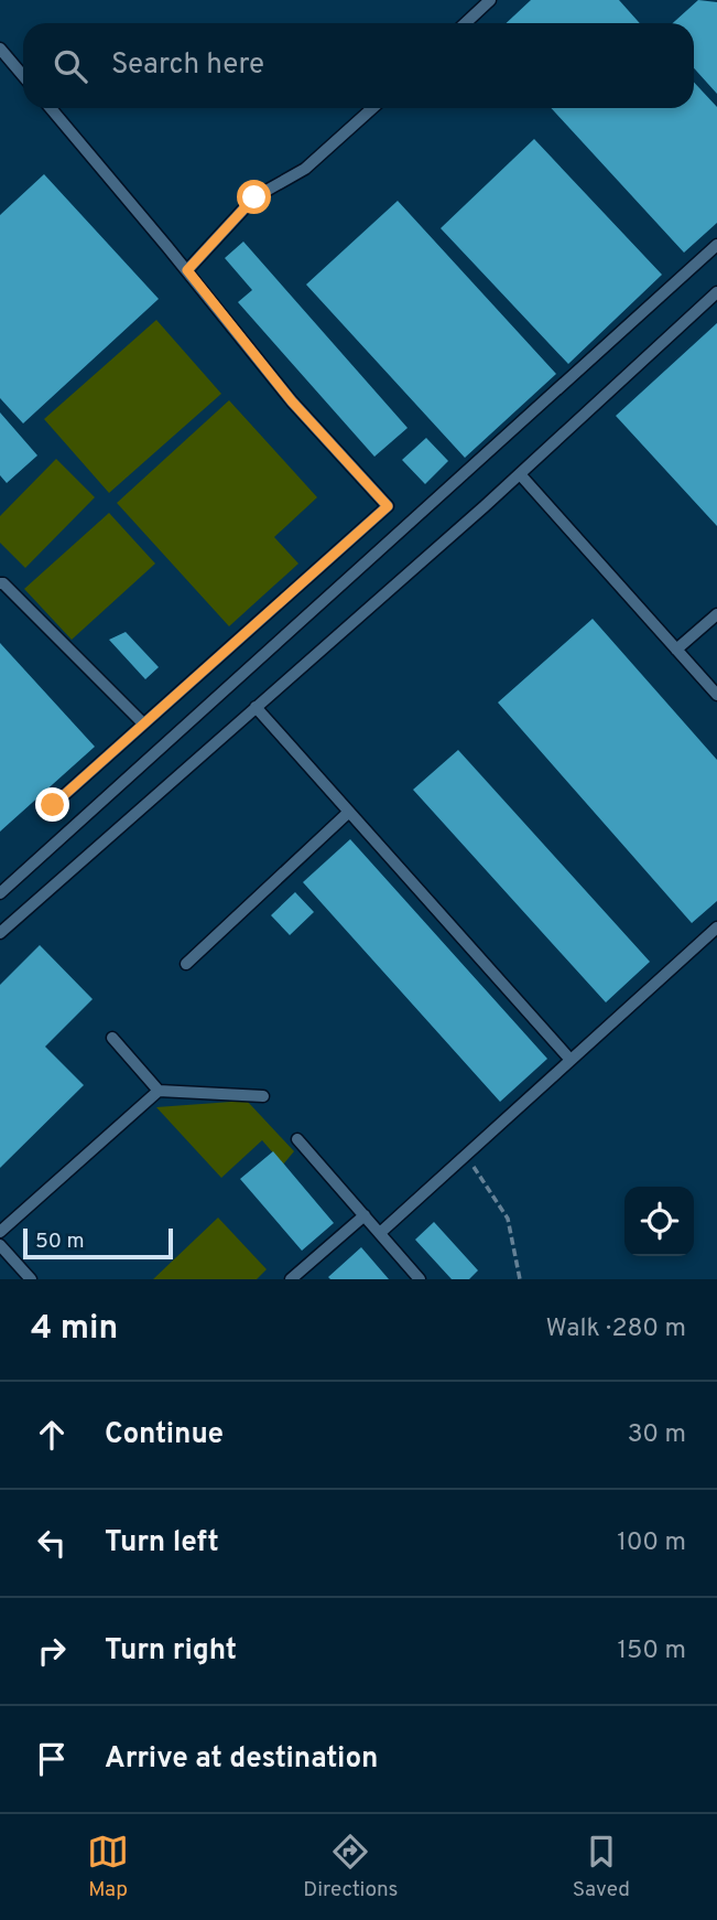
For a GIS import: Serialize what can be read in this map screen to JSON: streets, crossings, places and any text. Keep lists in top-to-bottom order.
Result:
{
  "scale_bar": "50 m",
  "page": {
    "search": "Search here",
    "scale": "50 m",
    "heading": ["4 min", "Walk · 280 m"],
    "list": [
      ["Continue", "30 m"],
      ["Turn left", "100 m"],
      ["Turn right", "150 m"],
      "Arrive at destination"
    ],
    "nav": ["Map", "Directions", "Saved"]
  }
}
